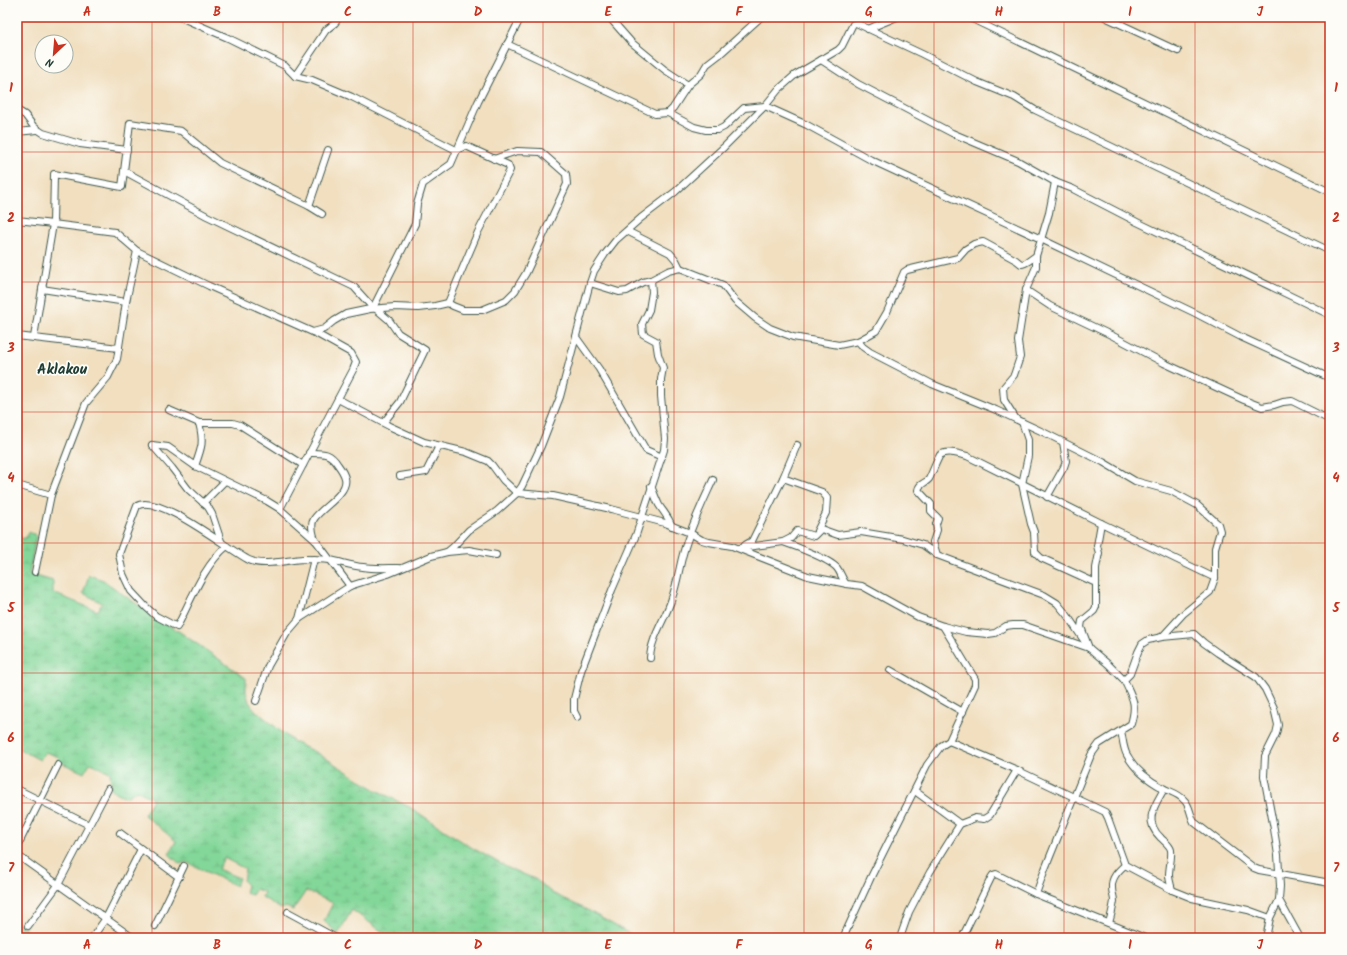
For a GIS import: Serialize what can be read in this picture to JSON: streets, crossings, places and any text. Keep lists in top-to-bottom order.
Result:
{
  "districts": ["Aklakou"],
  "north": "bottom left",
  "grid": {
    "columns": [
      "A",
      "B",
      "C",
      "D",
      "E",
      "F",
      "G",
      "H",
      "I",
      "J"
    ],
    "rows": [
      "1",
      "2",
      "3",
      "4",
      "5",
      "6",
      "7"
    ]
  }
}
